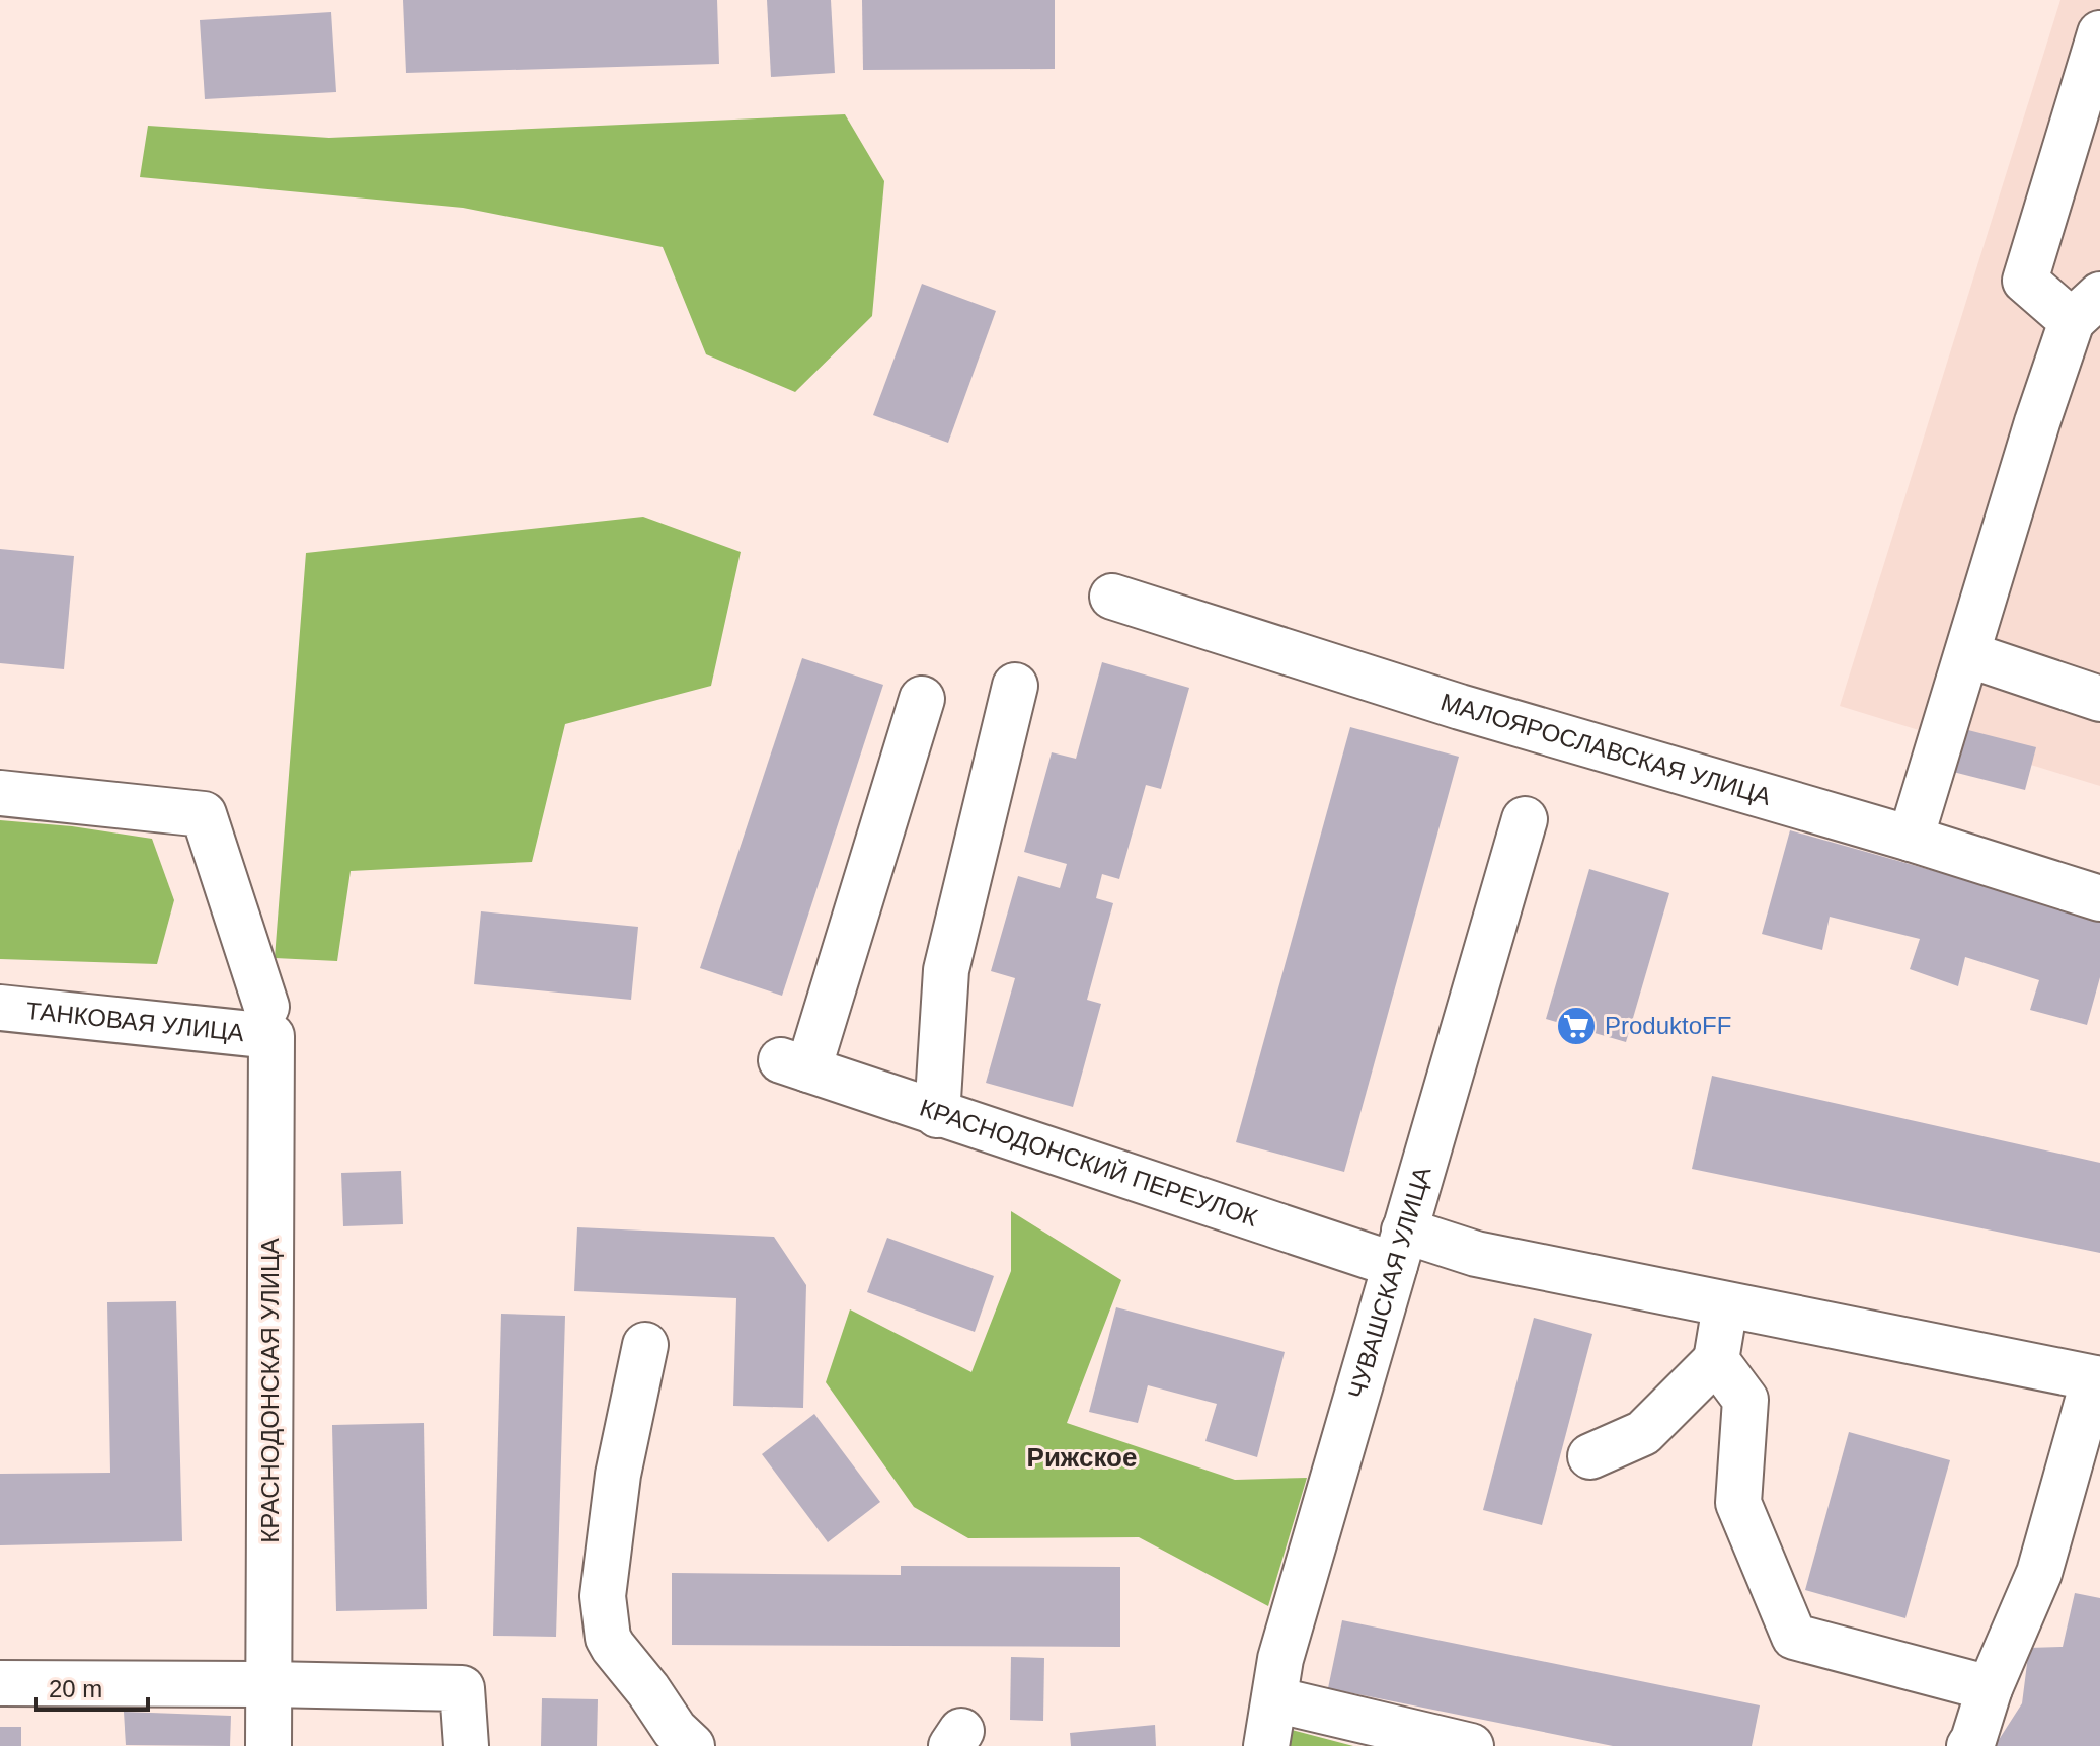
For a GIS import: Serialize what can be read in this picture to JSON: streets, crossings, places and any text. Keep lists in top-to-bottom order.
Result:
{
  "streets": {
    "street": [
      "МАЛОЯРОСЛАВСКАЯ УЛИЦА",
      "ТАНКОВАЯ УЛИЦА",
      "КРАСНОДОНСКИЙ ПЕРЕУЛОК",
      "ЧУВАШСКАЯ УЛИЦА",
      "КРАСНОДОНСКАЯ УЛИЦА"
    ]
  },
  "crossings": [
    ["ТАНКОВАЯ УЛИЦА", "КРАСНОДОНСКАЯ УЛИЦА"],
    ["КРАСНОДОНСКИЙ ПЕРЕУЛОК", "ЧУВАШСКАЯ УЛИЦА"]
  ],
  "districts": ["Рижское"],
  "places": {
    "supermarket": ["ProduktoFF"]
  },
  "scale_bar": "20 m"
}
